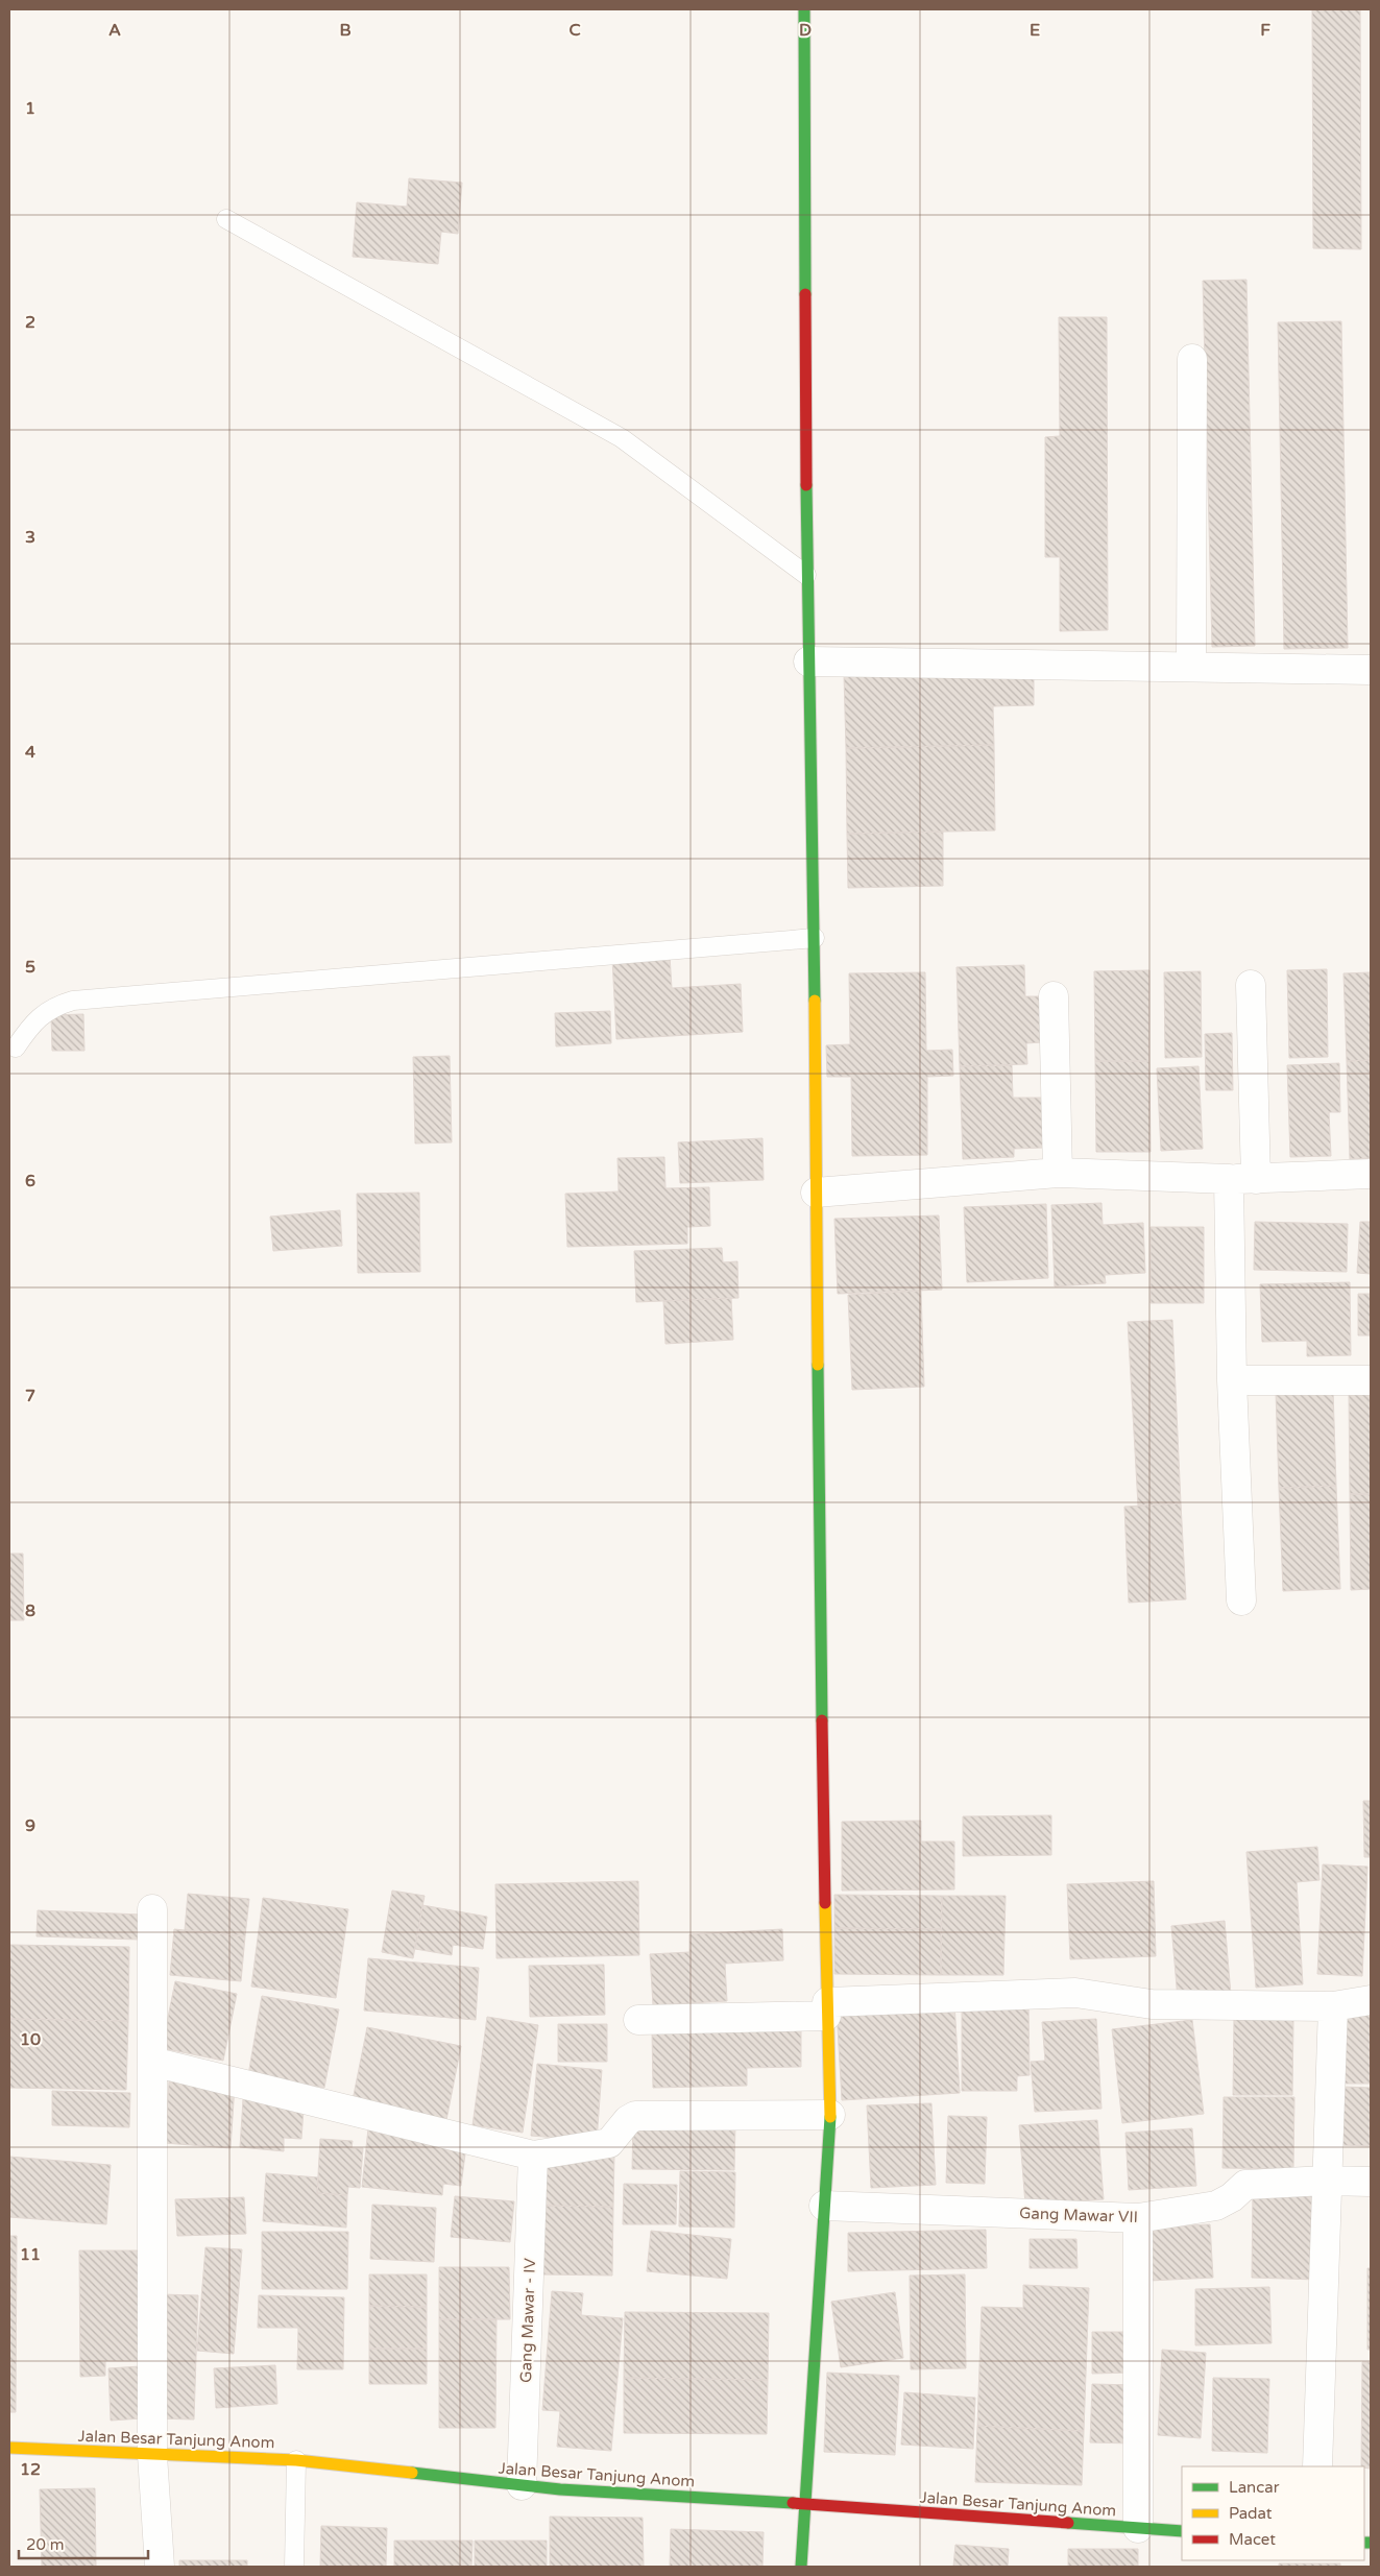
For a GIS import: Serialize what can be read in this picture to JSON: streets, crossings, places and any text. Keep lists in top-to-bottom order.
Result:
{
  "streets": {
    "street": ["Gang Mawar VII", "Gang Mawar - IV", "Jalan Besar Tanjung Anom"]
  },
  "crossings": [
    ["Gang Mawar - IV", "Jalan Besar Tanjung Anom"]
  ],
  "legend": ["Lancar", "Padat", "Macet"],
  "scale_bar": "20 m",
  "grid": {
    "columns": [
      "A",
      "B",
      "C",
      "D",
      "E",
      "F"
    ],
    "rows": [
      "1",
      "2",
      "3",
      "4",
      "5",
      "6",
      "7",
      "8",
      "9",
      "10",
      "11",
      "12"
    ]
  }
}
